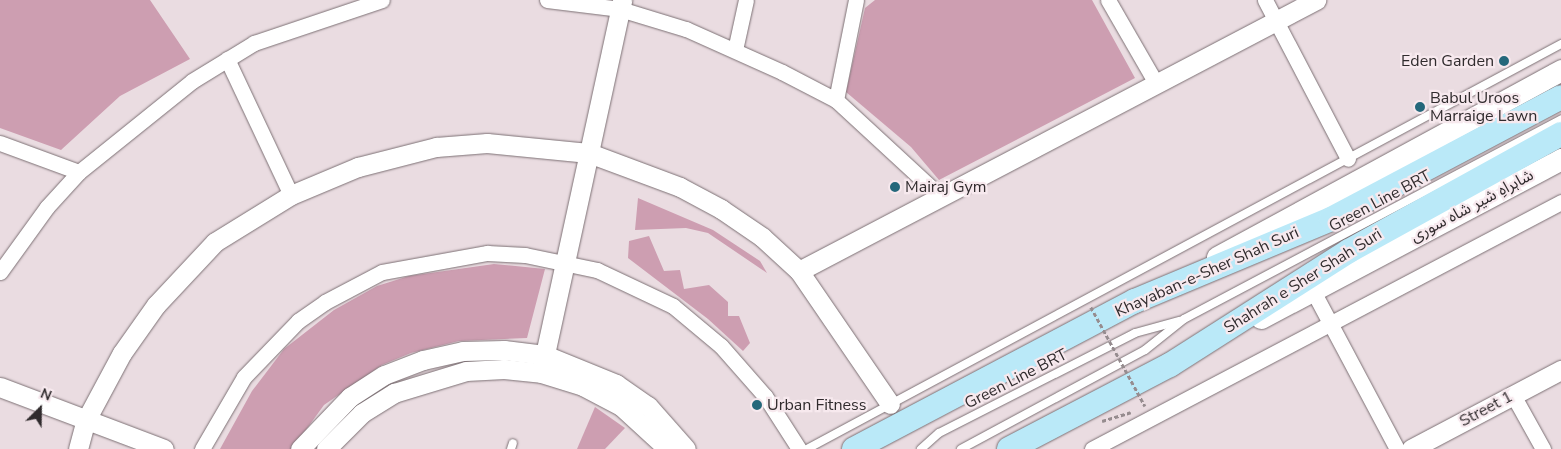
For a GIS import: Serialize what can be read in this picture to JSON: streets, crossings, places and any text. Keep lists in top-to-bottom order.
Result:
{
  "streets": {
    "main road": ["شاہراہِ شیر شاہ سوری", "Khayaban-e-Sher Shah Suri", "Shahrah e Sher Shah Suri"],
    "street": ["Street 1"],
    "lane": ["Green Line BRT"]
  },
  "crossings": [
    ["شاہراہِ شیر شاہ سوری", "Shahrah e Sher Shah Suri"]
  ],
  "places": [
    "Eden Garden",
    "Babul Uroos Marraige Lawn",
    "Mairaj Gym",
    "Urban Fitness"
  ],
  "north": "top right"
}
